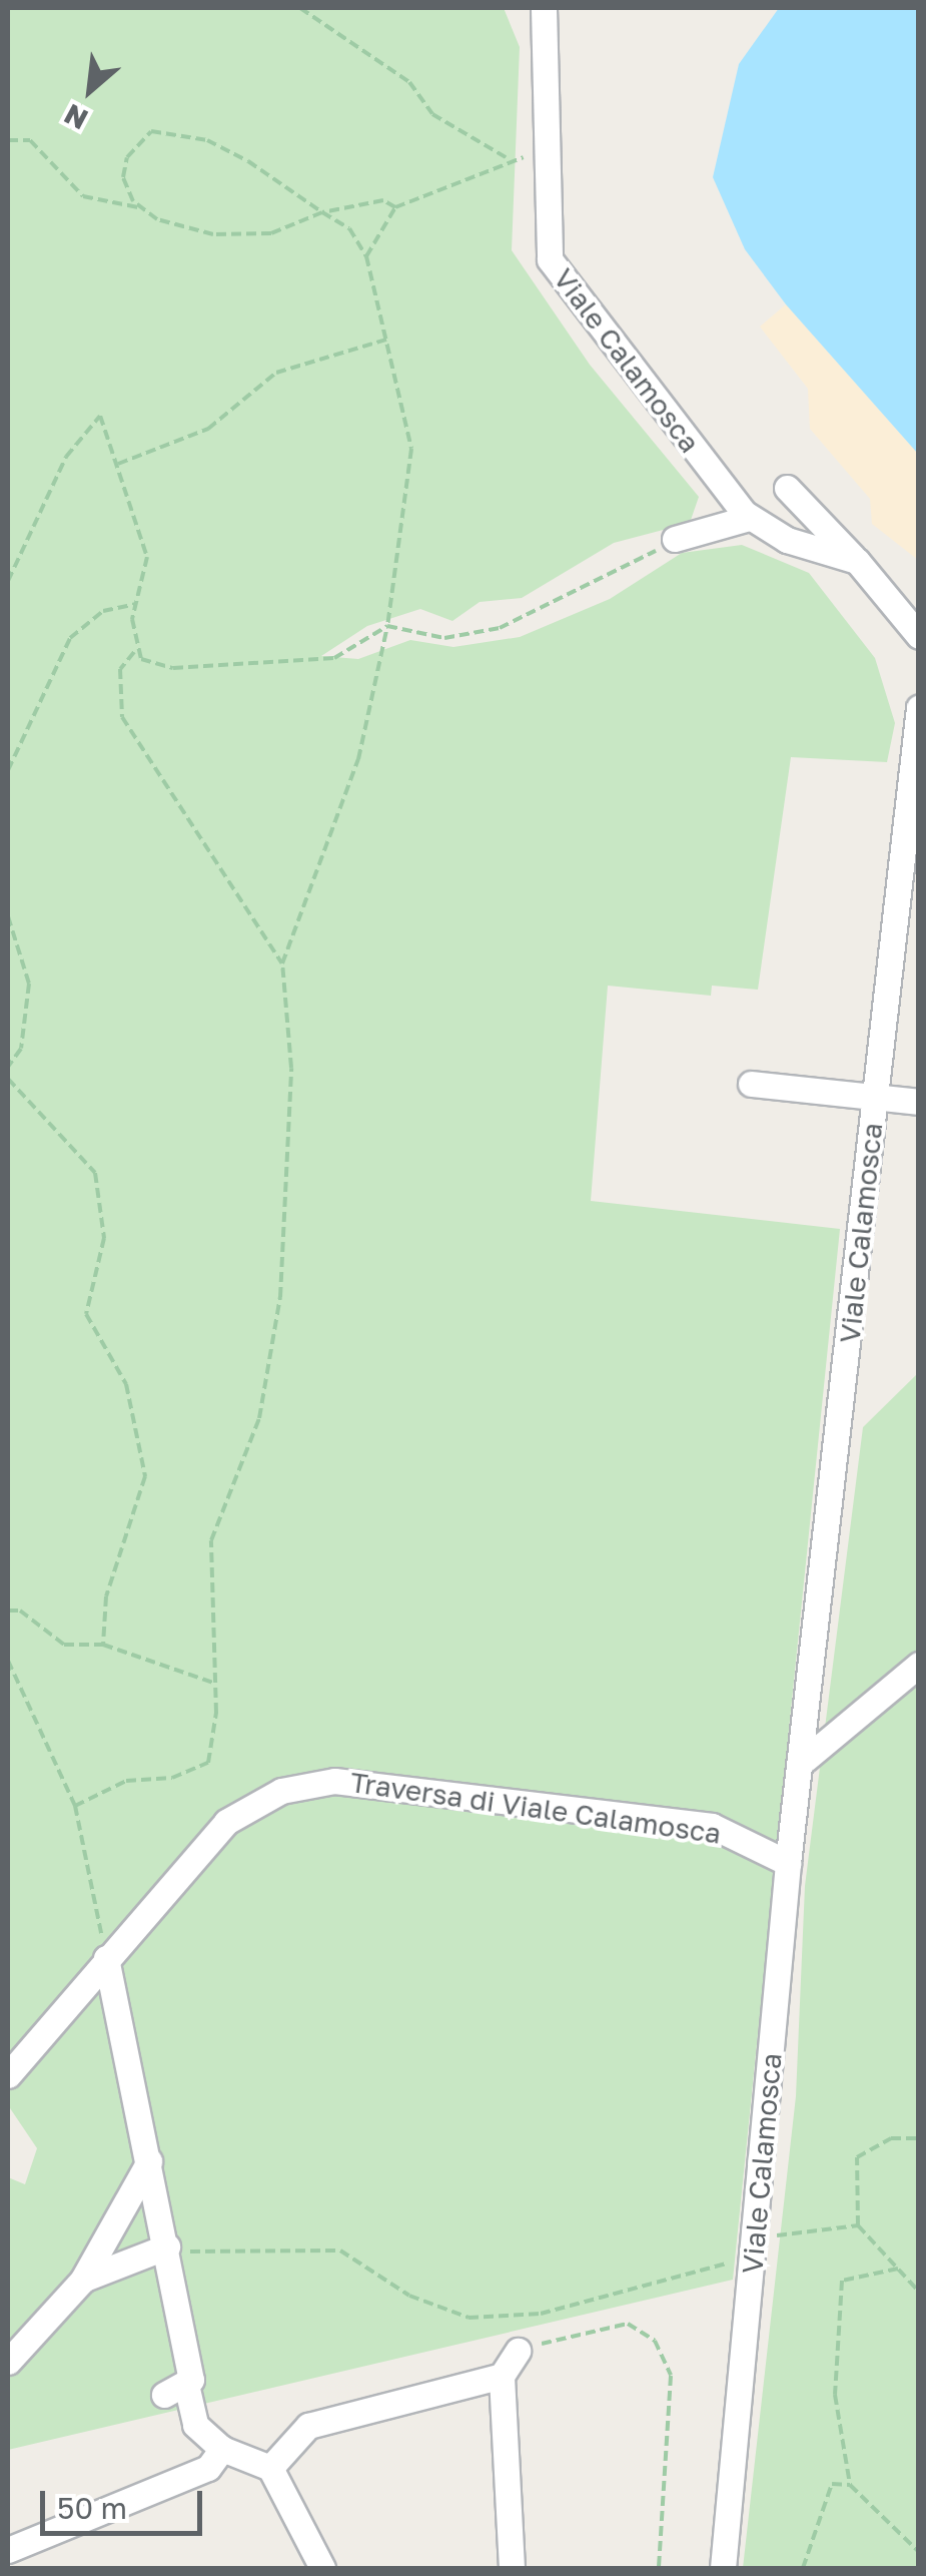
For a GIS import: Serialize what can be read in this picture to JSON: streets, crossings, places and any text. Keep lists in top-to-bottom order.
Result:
{
  "streets": {
    "street": ["Viale Calamosca", "Traversa di Viale Calamosca"]
  },
  "crossings": [
    ["Viale Calamosca", "Traversa di Viale Calamosca"]
  ],
  "scale_bar": "50 m",
  "north": "bottom left"
}
